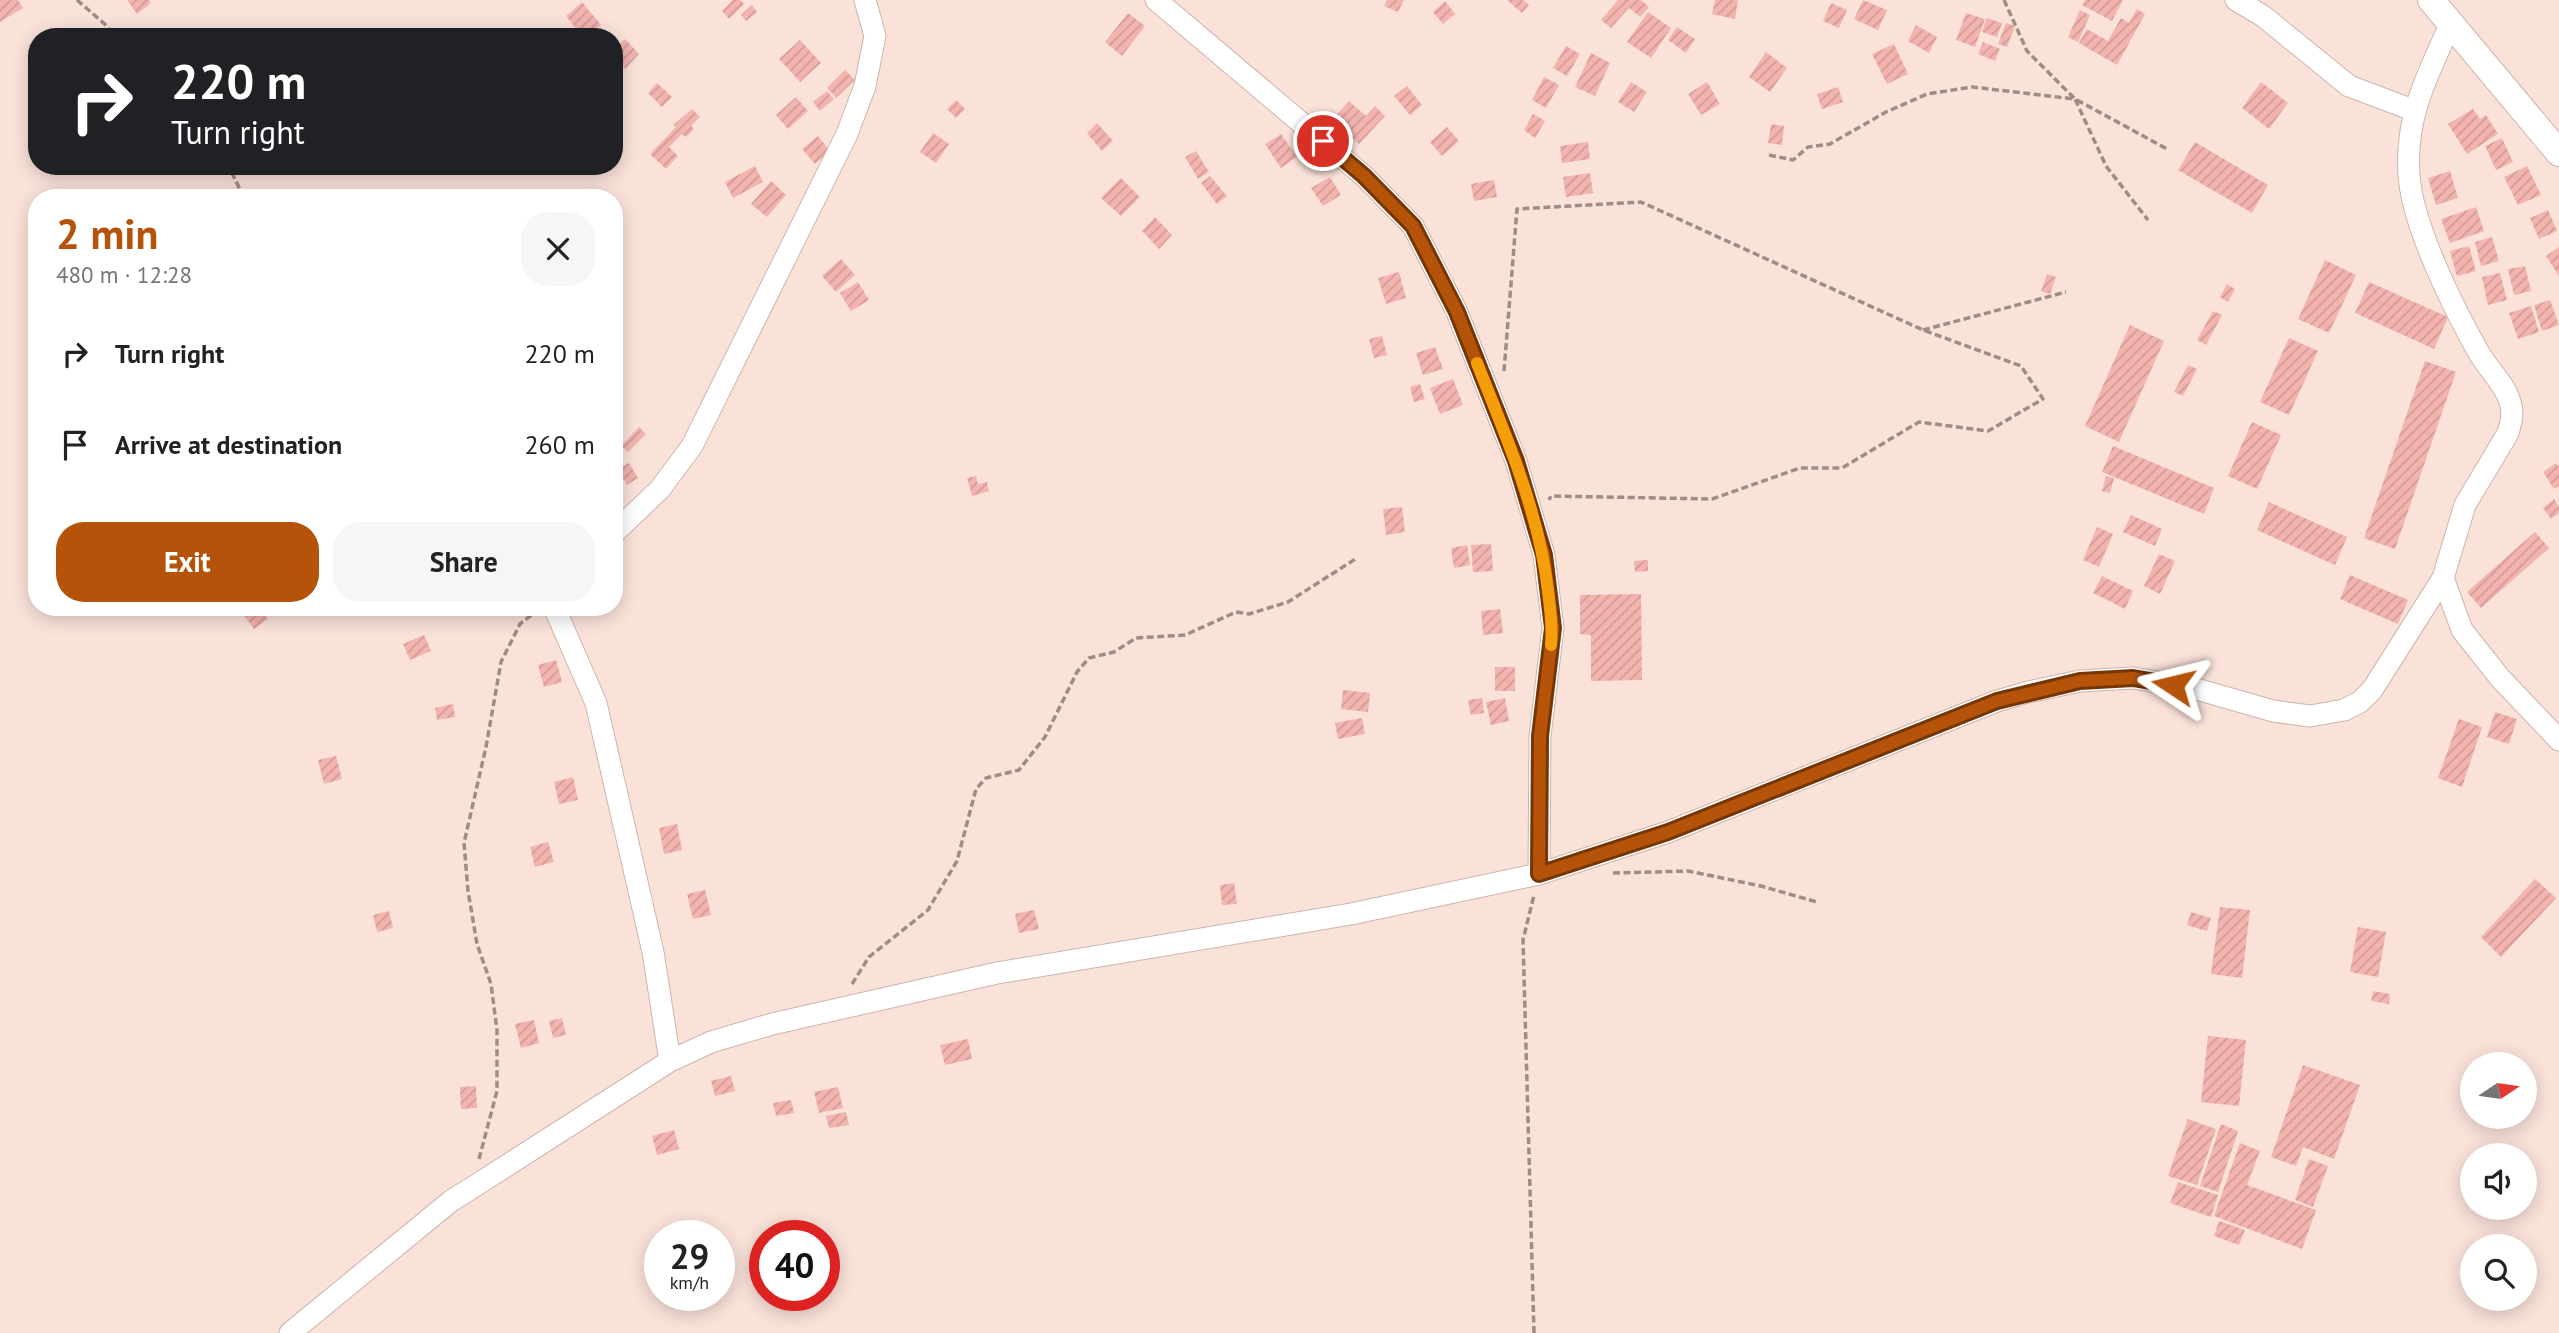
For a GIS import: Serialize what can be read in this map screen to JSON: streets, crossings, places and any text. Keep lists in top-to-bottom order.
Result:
{
  "north": "right",
  "page": {
    "turn": ["220 m", "Turn right"],
    "heading": ["2 min", "480 m · 12:28"],
    "list": [
      {
        "name": "Turn right",
        "value": "220 m"
      },
      {
        "name": "Arrive at destination",
        "value": "260 m"
      }
    ],
    "buttons": ["Exit", "Share"],
    "speed": "29 km/h",
    "limit": "40"
  }
}
